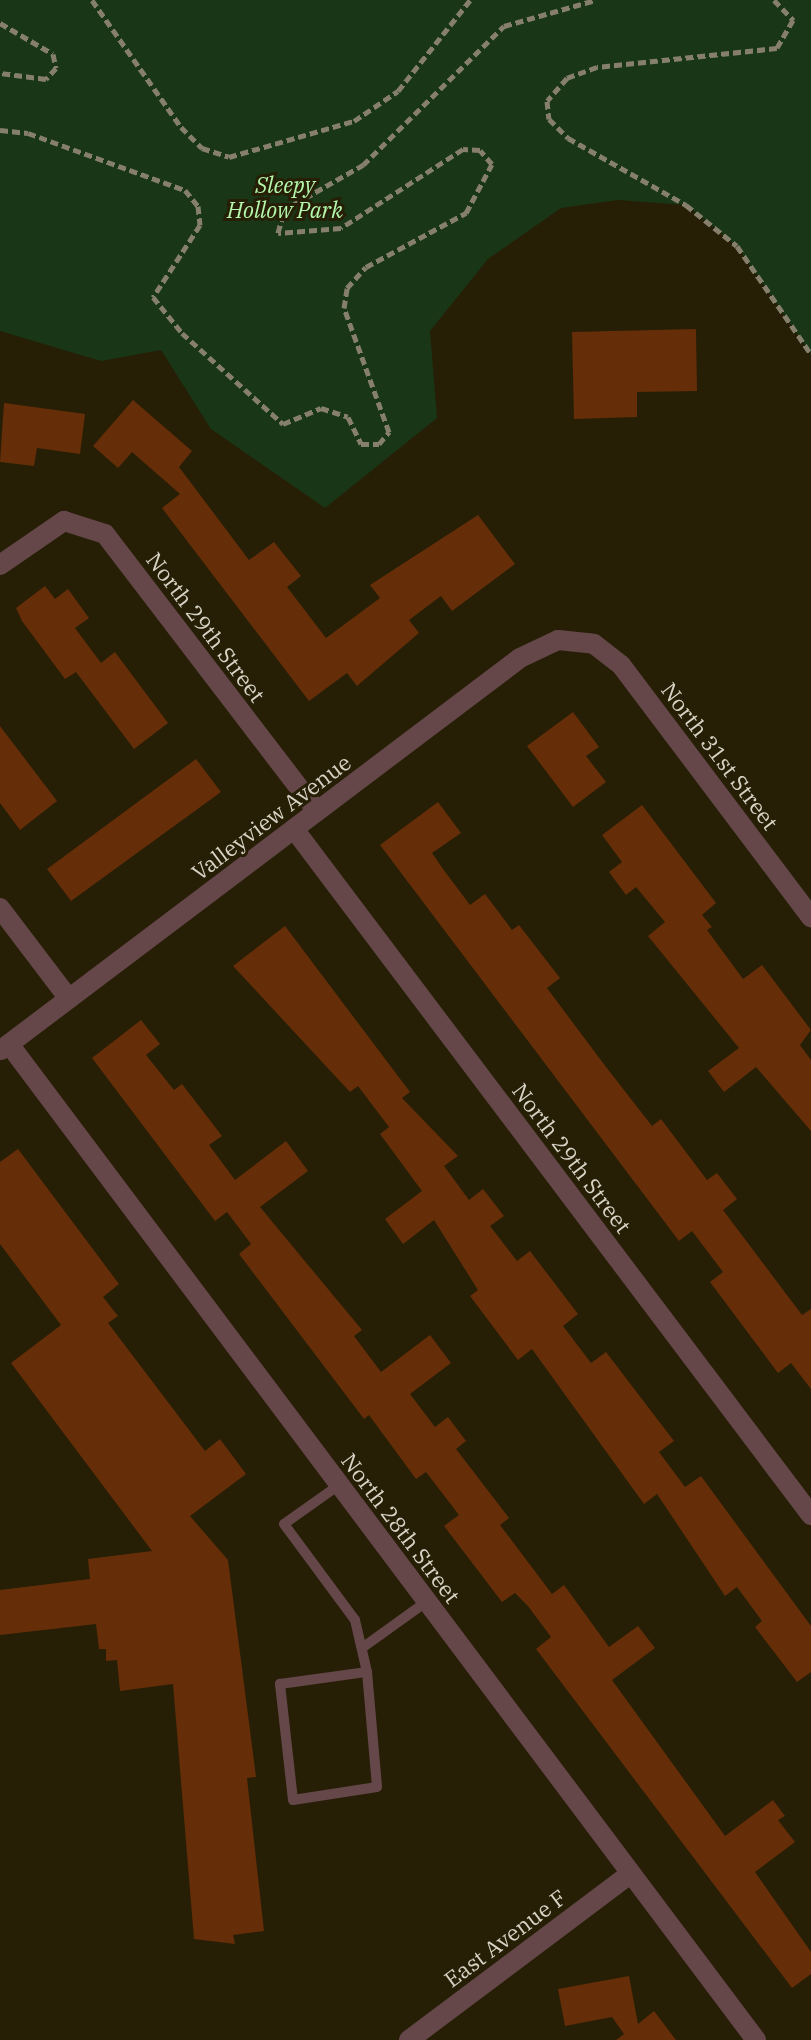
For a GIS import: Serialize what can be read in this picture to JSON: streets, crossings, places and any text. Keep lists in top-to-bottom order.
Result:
{
  "streets": {
    "street": [
      "North 29th Street",
      "North 31st Street",
      "Valleyview Avenue",
      "North 28th Street",
      "East Avenue F"
    ]
  },
  "crossings": [
    ["North 29th Street", "Valleyview Avenue"],
    ["North 31st Street", "Valleyview Avenue"],
    ["Valleyview Avenue", "North 28th Street"],
    ["North 28th Street", "East Avenue F"]
  ],
  "parks": ["Sleepy Hollow Park"]
}
